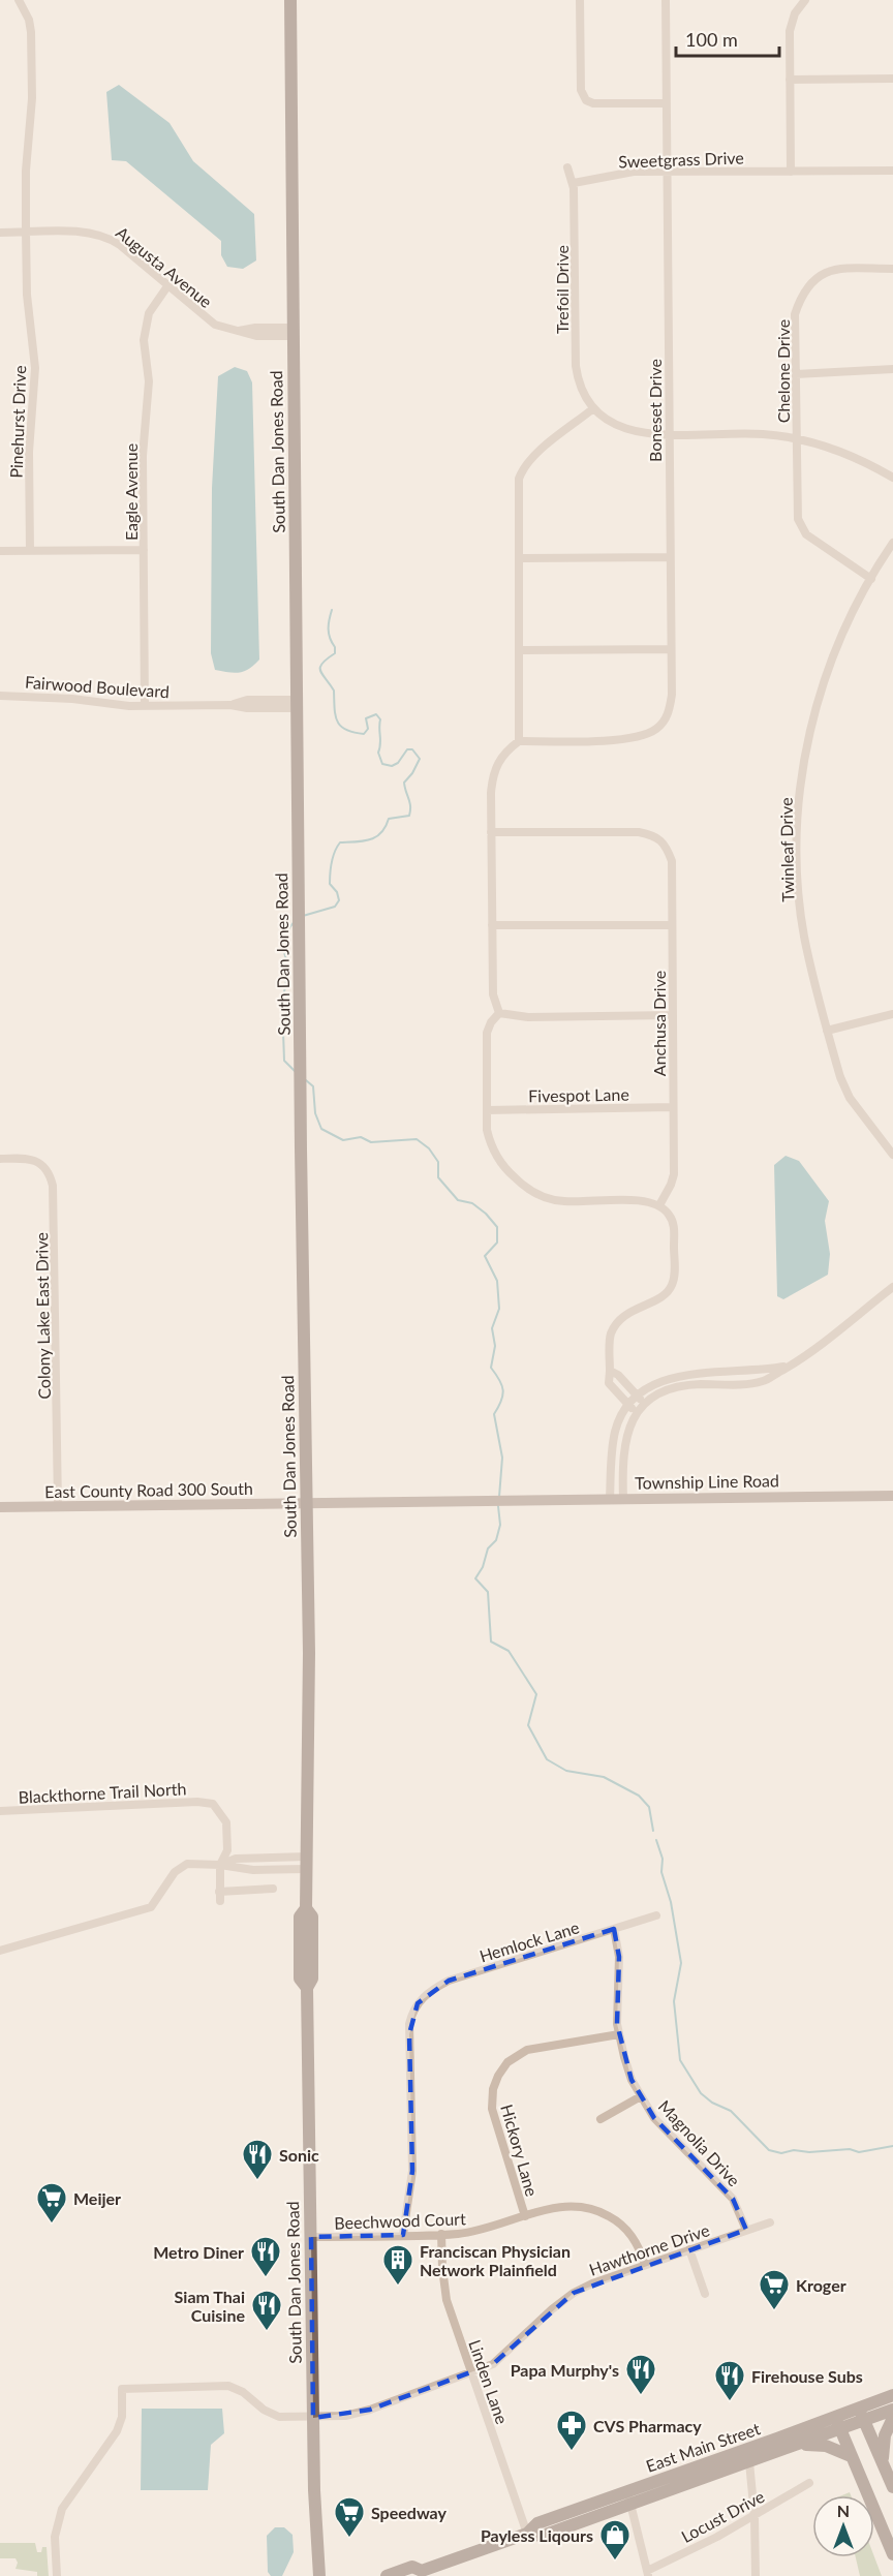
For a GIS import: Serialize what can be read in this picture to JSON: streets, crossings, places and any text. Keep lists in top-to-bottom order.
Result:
{
  "streets": {
    "main road": ["South Dan Jones Road", "East Main Street"],
    "street": [
      "Sweetgrass Drive",
      "Augusta Avenue",
      "Trefoil Drive",
      "Chelone Drive",
      "Boneset Drive",
      "Pinehurst Drive",
      "Eagle Avenue",
      "Fairwood Boulevard",
      "Twinleaf Drive",
      "Anchusa Drive",
      "Fivespot Lane",
      "Colony Lake East Drive",
      "Township Line Road",
      "East County Road 300 South",
      "Blackthorne Trail North",
      "Hemlock Lane",
      "Magnolia Drive",
      "Hickory Lane",
      "Beechwood Court",
      "Hawthorne Drive",
      "Linden Lane",
      "Locust Drive"
    ]
  },
  "crossings": [
    ["Sweetgrass Drive", "Trefoil Drive"],
    ["Sweetgrass Drive", "Boneset Drive"],
    ["Augusta Avenue", "Pinehurst Drive"],
    ["Augusta Avenue", "South Dan Jones Road"],
    ["Augusta Avenue", "Eagle Avenue"],
    ["Chelone Drive", "Twinleaf Drive"],
    ["South Dan Jones Road", "Fairwood Boulevard"],
    ["South Dan Jones Road", "East County Road 300 South"],
    ["South Dan Jones Road", "Beechwood Court"],
    ["South Dan Jones Road", "Hawthorne Drive"],
    ["Eagle Avenue", "Fairwood Boulevard"],
    ["Anchusa Drive", "Fivespot Lane"],
    ["Colony Lake East Drive", "East County Road 300 South"],
    ["Township Line Road", "East County Road 300 South"],
    ["Hemlock Lane", "Magnolia Drive"],
    ["Hemlock Lane", "Beechwood Court"],
    ["Magnolia Drive", "Hickory Lane"],
    ["Magnolia Drive", "Hawthorne Drive"],
    ["Hickory Lane", "Beechwood Court"],
    ["Beechwood Court", "Hawthorne Drive"],
    ["Beechwood Court", "Linden Lane"],
    ["Hawthorne Drive", "Linden Lane"],
    ["Linden Lane", "East Main Street"]
  ],
  "places": {
    "restaurant": [
      "Sonic",
      "Metro Diner",
      "Siam Thai Cuisine",
      "Papa Murphy's",
      "Firehouse Subs"
    ],
    "supermarket": ["Meijer", "Kroger", "Speedway"],
    "building": ["Franciscan Physician Network Plainfield"],
    "pharmacy": ["CVS Pharmacy"],
    "shop": ["Payless Liqours"]
  },
  "scale_bar": "100 m",
  "north": "top"
}
